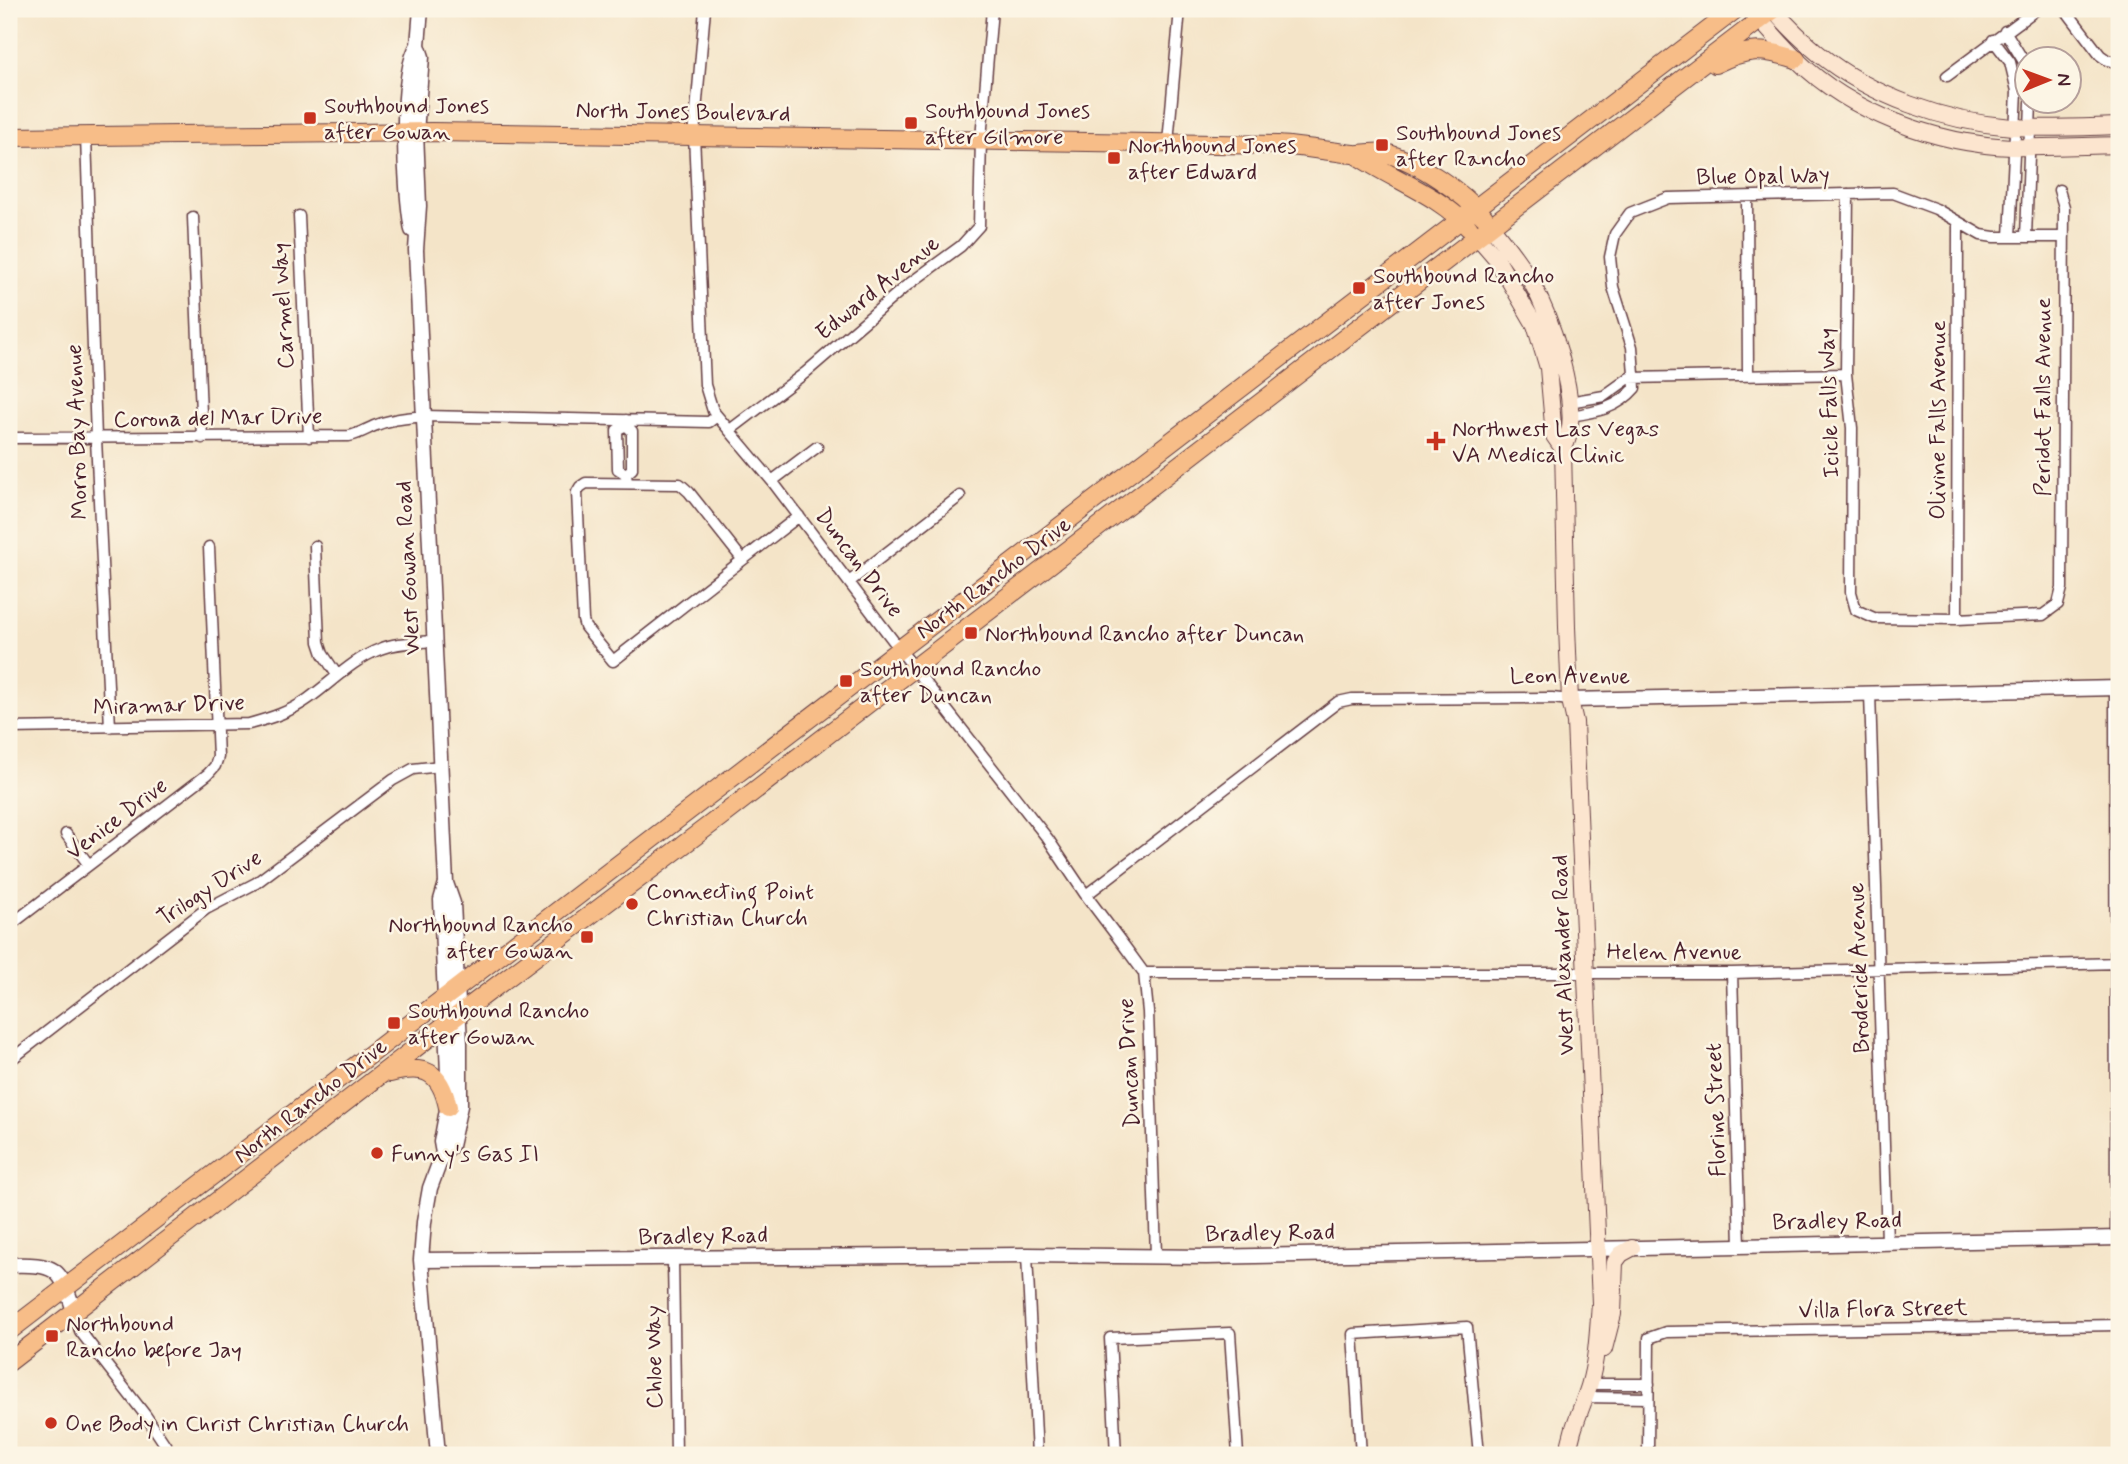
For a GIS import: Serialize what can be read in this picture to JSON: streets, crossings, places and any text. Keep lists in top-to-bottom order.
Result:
{
  "streets": {
    "main road": ["North Jones Boulevard", "North Rancho Drive", "West Alexander Road"],
    "street": [
      "Blue Opal Way",
      "Edward Avenue",
      "Carmel Way",
      "Peridot Falls Avenue",
      "Icicle Falls Way",
      "Corona del Mar Drive",
      "Olivine Falls Avenue",
      "Morro Bay Avenue",
      "Duncan Drive",
      "West Gowan Road",
      "Leon Avenue",
      "Miramar Drive",
      "Venice Drive",
      "Trilogy Drive",
      "Helen Avenue",
      "Broderick Avenue",
      "Florine Street",
      "Bradley Road",
      "Villa Flora Street",
      "Chloe Way"
    ]
  },
  "crossings": [
    ["North Jones Boulevard", "Edward Avenue"],
    ["North Jones Boulevard", "Morro Bay Avenue"],
    ["North Jones Boulevard", "Duncan Drive"],
    ["North Jones Boulevard", "West Gowan Road"],
    ["North Jones Boulevard", "North Rancho Drive"],
    ["North Jones Boulevard", "West Alexander Road"],
    ["Blue Opal Way", "Peridot Falls Avenue"],
    ["Blue Opal Way", "Icicle Falls Way"],
    ["Blue Opal Way", "Olivine Falls Avenue"],
    ["Edward Avenue", "Duncan Drive"],
    ["Carmel Way", "Corona del Mar Drive"],
    ["Peridot Falls Avenue", "Icicle Falls Way"],
    ["Peridot Falls Avenue", "Olivine Falls Avenue"],
    ["Icicle Falls Way", "Olivine Falls Avenue"],
    ["Corona del Mar Drive", "Morro Bay Avenue"],
    ["Corona del Mar Drive", "West Gowan Road"],
    ["Morro Bay Avenue", "Miramar Drive"],
    ["Duncan Drive", "North Rancho Drive"],
    ["Duncan Drive", "Leon Avenue"],
    ["Duncan Drive", "Helen Avenue"],
    ["Duncan Drive", "Bradley Road"],
    ["West Gowan Road", "North Rancho Drive"],
    ["West Gowan Road", "Miramar Drive"],
    ["West Gowan Road", "Trilogy Drive"],
    ["West Gowan Road", "Bradley Road"],
    ["North Rancho Drive", "West Alexander Road"],
    ["Leon Avenue", "West Alexander Road"],
    ["Leon Avenue", "Broderick Avenue"],
    ["Miramar Drive", "Venice Drive"],
    ["Helen Avenue", "West Alexander Road"],
    ["Helen Avenue", "Broderick Avenue"],
    ["Helen Avenue", "Florine Street"],
    ["West Alexander Road", "Bradley Road"],
    ["Broderick Avenue", "Bradley Road"],
    ["Florine Street", "Bradley Road"],
    ["Bradley Road", "Chloe Way"]
  ],
  "places": {
    "transit": [
      "Southbound Jones after Gowan",
      "Southbound Jones after Gilmore",
      "Southbound Jones after Rancho",
      "Northbound Jones after Edward",
      "Southbound Rancho after Jones",
      "Northbound Rancho after Duncan",
      "Southbound Rancho after Duncan",
      "Northbound Rancho after Gowan",
      "Southbound Rancho after Gowan",
      "Northbound Rancho before Jay"
    ],
    "health": ["Northwest Las Vegas VA Medical Clinic"],
    "other": ["Connecting Point Christian Church", "Funny's Gas II", "One Body in Christ Christian Church"]
  },
  "north": "right"
}
